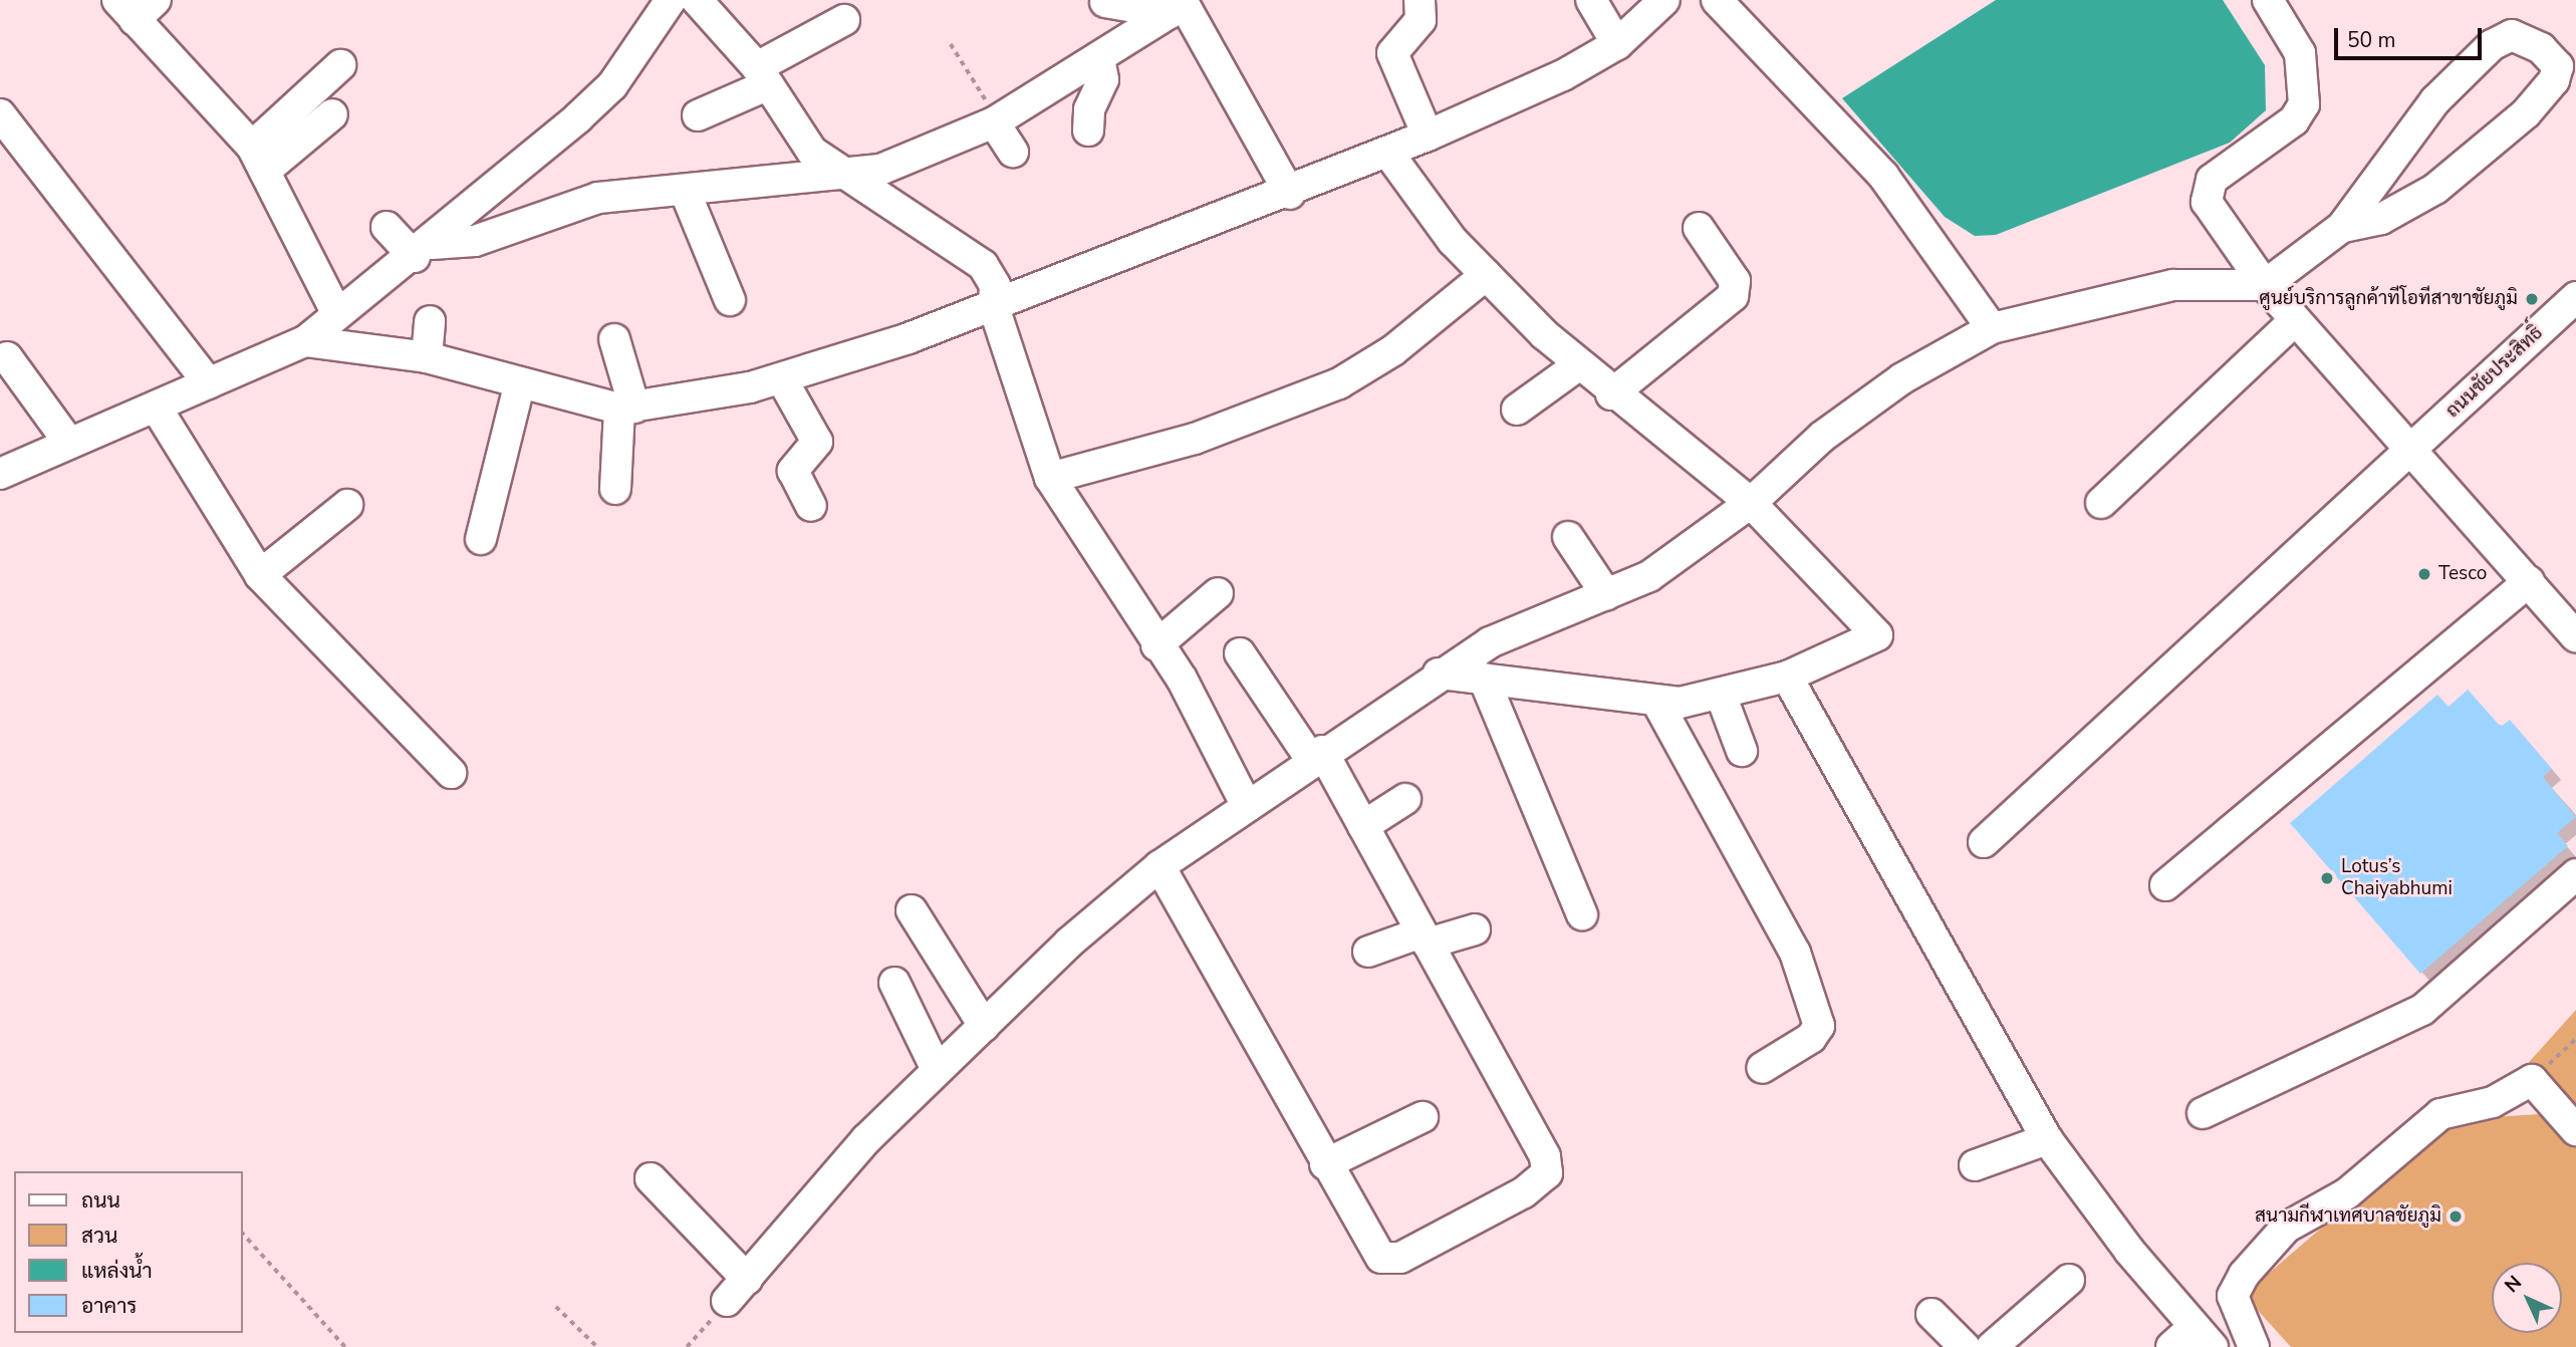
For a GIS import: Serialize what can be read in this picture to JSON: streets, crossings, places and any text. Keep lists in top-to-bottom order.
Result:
{
  "streets": {
    "street": ["ถนนชัยประสิทธิ์"]
  },
  "places": [
    "ศูนย์บริการลูกค้าทีโอทีสาขาชัยภูมิ",
    "Tesco",
    "Lotus’s Chaiyabhumi",
    "สนามกีฬาเทศบาลชัยภูมิ"
  ],
  "legend": [
    "ถนน",
    "สวน",
    "แหล่งน้ำ",
    "อาคาร"
  ],
  "scale_bar": "50 m",
  "north": "top left"
}
